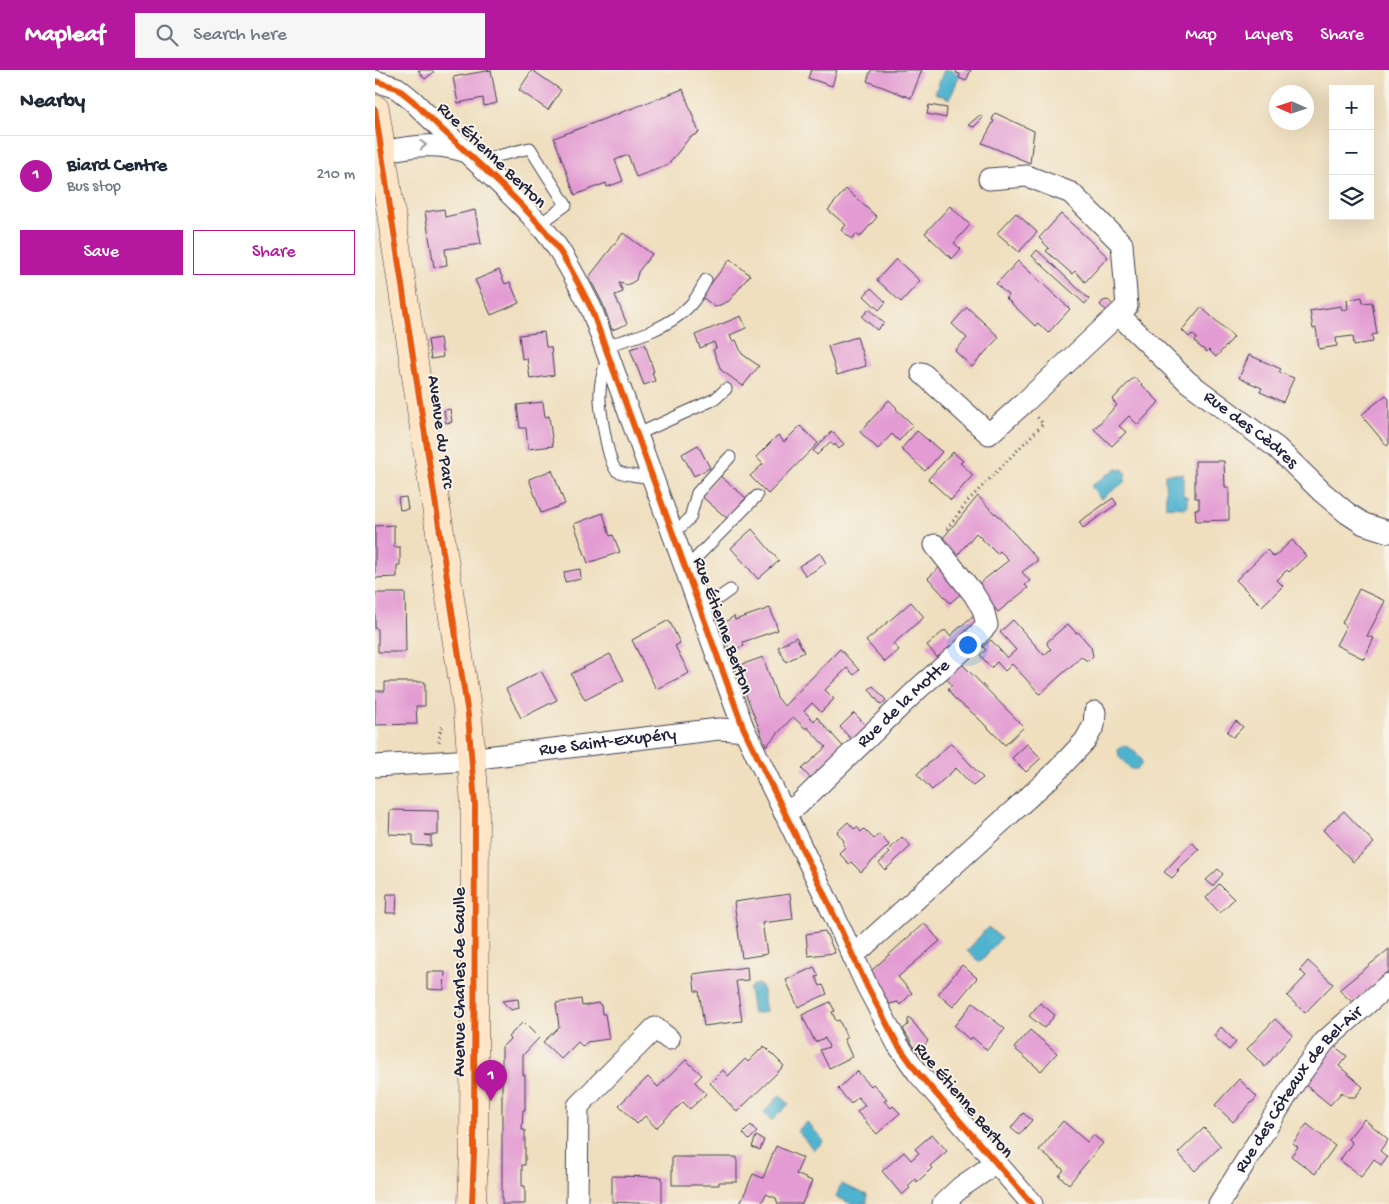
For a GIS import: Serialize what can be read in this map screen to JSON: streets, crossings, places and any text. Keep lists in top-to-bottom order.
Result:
{
  "streets": {
    "street": [
      "Rue Étienne Berton",
      "Rue des Cèdres",
      "Avenue du Parc",
      "Rue de la Motte",
      "Rue Saint-Exupéry",
      "Avenue Charles de Gaulle",
      "Rue des Côteaux de Bel-Air"
    ]
  },
  "crossings": [
    ["Rue Étienne Berton", "Avenue du Parc"],
    ["Rue Étienne Berton", "Rue de la Motte"],
    ["Rue Étienne Berton", "Rue Saint-Exupéry"],
    ["Avenue du Parc", "Rue Saint-Exupéry"],
    ["Avenue du Parc", "Avenue Charles de Gaulle"],
    ["Rue Saint-Exupéry", "Avenue Charles de Gaulle"]
  ],
  "north": "left",
  "page": {
    "header": "Mapleaf",
    "search": "Search here",
    "nav": ["Map", "Layers", "Share"],
    "heading": "Nearby",
    "map_buttons": ["+", "−"],
    "list": [
      {
        "mark": "1",
        "name": "Biard Centre",
        "note": "Bus stop",
        "value": "210 m"
      }
    ],
    "buttons": ["Save", "Share"],
    "pins": "1"
  }
}
